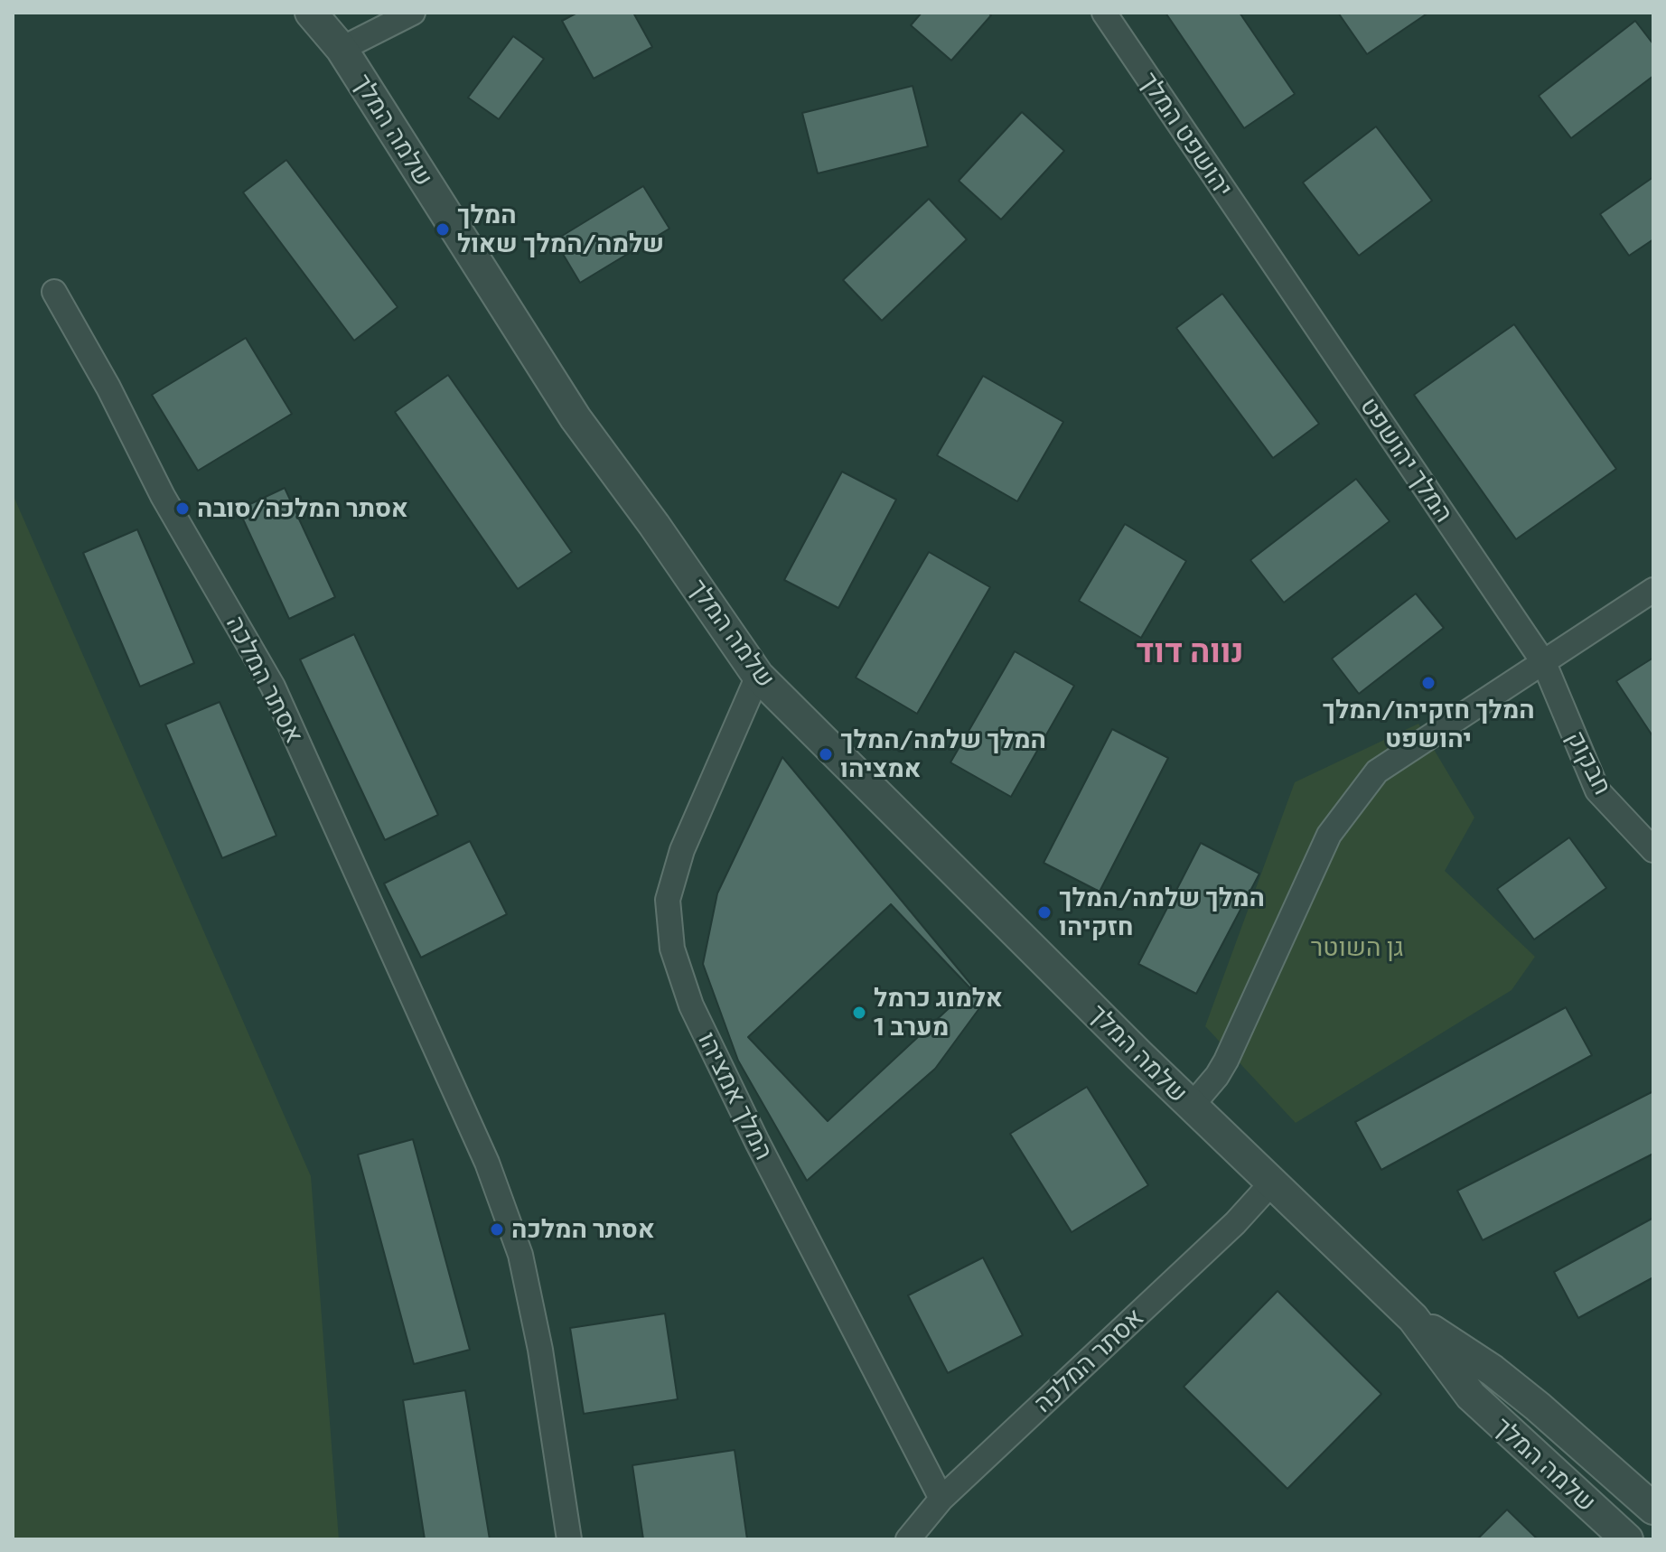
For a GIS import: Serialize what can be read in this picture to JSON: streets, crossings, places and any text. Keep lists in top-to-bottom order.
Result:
{
  "streets": {
    "street": [
      "שלמה המלך",
      "יהושפט המלך",
      "המלך יהושפט",
      "אסתר המלכה",
      "חבקוק",
      "המלך אמציהו"
    ]
  },
  "crossings": [
    ["שלמה המלך", "אסתר המלכה"],
    ["שלמה המלך", "המלך אמציהו"],
    ["יהושפט המלך", "המלך יהושפט"],
    ["המלך יהושפט", "חבקוק"],
    ["אסתר המלכה", "המלך אמציהו"]
  ],
  "districts": ["נווה דוד"],
  "parks": ["גן השוטר"],
  "places": [
    "המלך שלמה/המלך שאול",
    "אסתר המלכה/סובה",
    "המלך חזקיהו/המלך יהושפט",
    "המלך שלמה/המלך אמציהו",
    "המלך שלמה/המלך חזקיהו",
    "אלמוג כרמל מערב 1",
    "אסתר המלכה"
  ]
}
